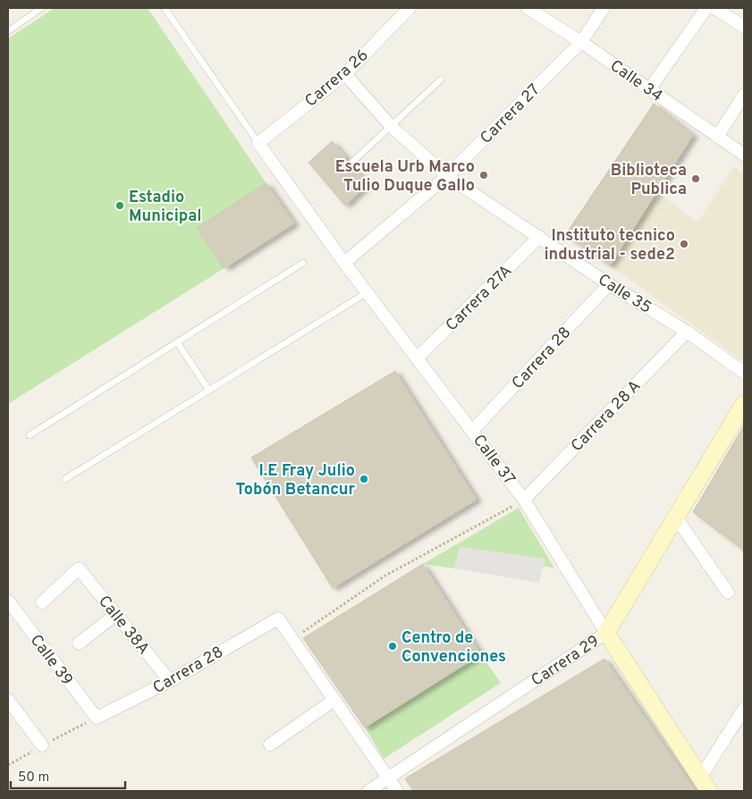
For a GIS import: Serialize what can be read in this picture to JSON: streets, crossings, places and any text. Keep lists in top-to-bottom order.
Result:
{
  "streets": {
    "street": [
      "Carrera 26",
      "Calle 34",
      "Carrera 27",
      "Calle 35",
      "Carrera 27A",
      "Carrera 28",
      "Carrera 28 A",
      "Calle 37",
      "Calle 38A",
      "Calle 39",
      "Carrera 29"
    ]
  },
  "crossings": [
    ["Carrera 26", "Calle 35"],
    ["Carrera 26", "Calle 37"],
    ["Calle 34", "Carrera 27"],
    ["Carrera 27", "Calle 35"],
    ["Carrera 27", "Calle 37"],
    ["Calle 35", "Carrera 27A"],
    ["Calle 35", "Carrera 28"],
    ["Calle 35", "Carrera 28 A"],
    ["Carrera 27A", "Calle 37"],
    ["Carrera 28", "Calle 37"],
    ["Carrera 28", "Calle 38A"],
    ["Carrera 28", "Calle 39"],
    ["Carrera 28 A", "Calle 37"],
    ["Calle 37", "Carrera 29"]
  ],
  "places": [
    "Escuela Urb Marco Tulio Duque Gallo",
    "Biblioteca Publica",
    "Estadio Municipal",
    "Instituto tecnico industrial - sede2",
    "I.E Fray Julio Tobón Betancur",
    "Centro de Convenciones"
  ],
  "scale_bar": "50 m"
}
